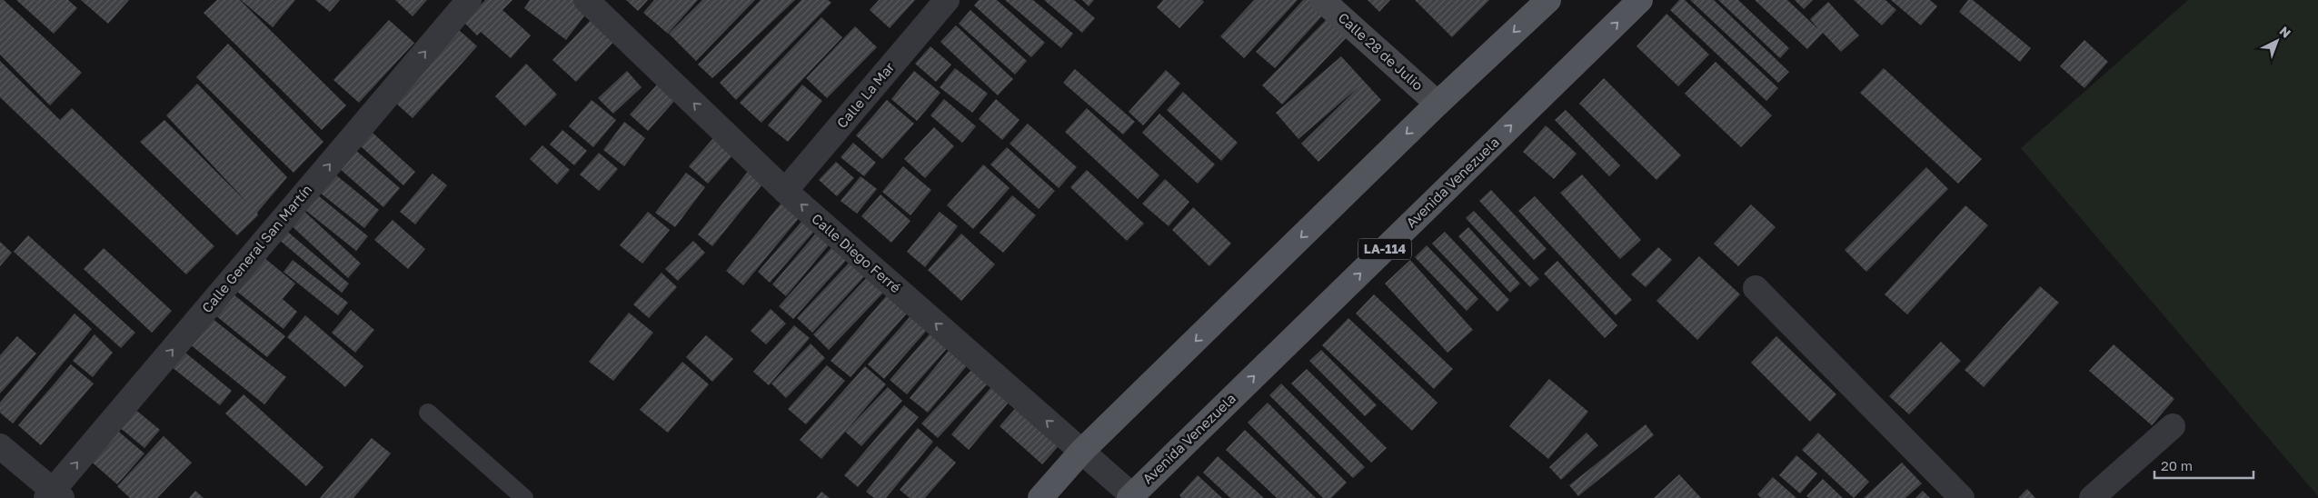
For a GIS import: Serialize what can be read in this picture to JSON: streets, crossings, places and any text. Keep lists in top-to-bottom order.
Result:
{
  "streets": {
    "main road": ["Avenida Venezuela", "LA-114"],
    "street": [
      "Calle 28 de Julio",
      "Calle La Mar",
      "Calle General San Martín",
      "Calle Diego Ferré"
    ]
  },
  "crossings": [
    ["Calle La Mar", "Calle Diego Ferré"],
    ["Avenida Venezuela", "Calle Diego Ferré"]
  ],
  "one_way": ["Calle General San Martín", "Calle Diego Ferré"],
  "scale_bar": "20 m",
  "north": "top right"
}
